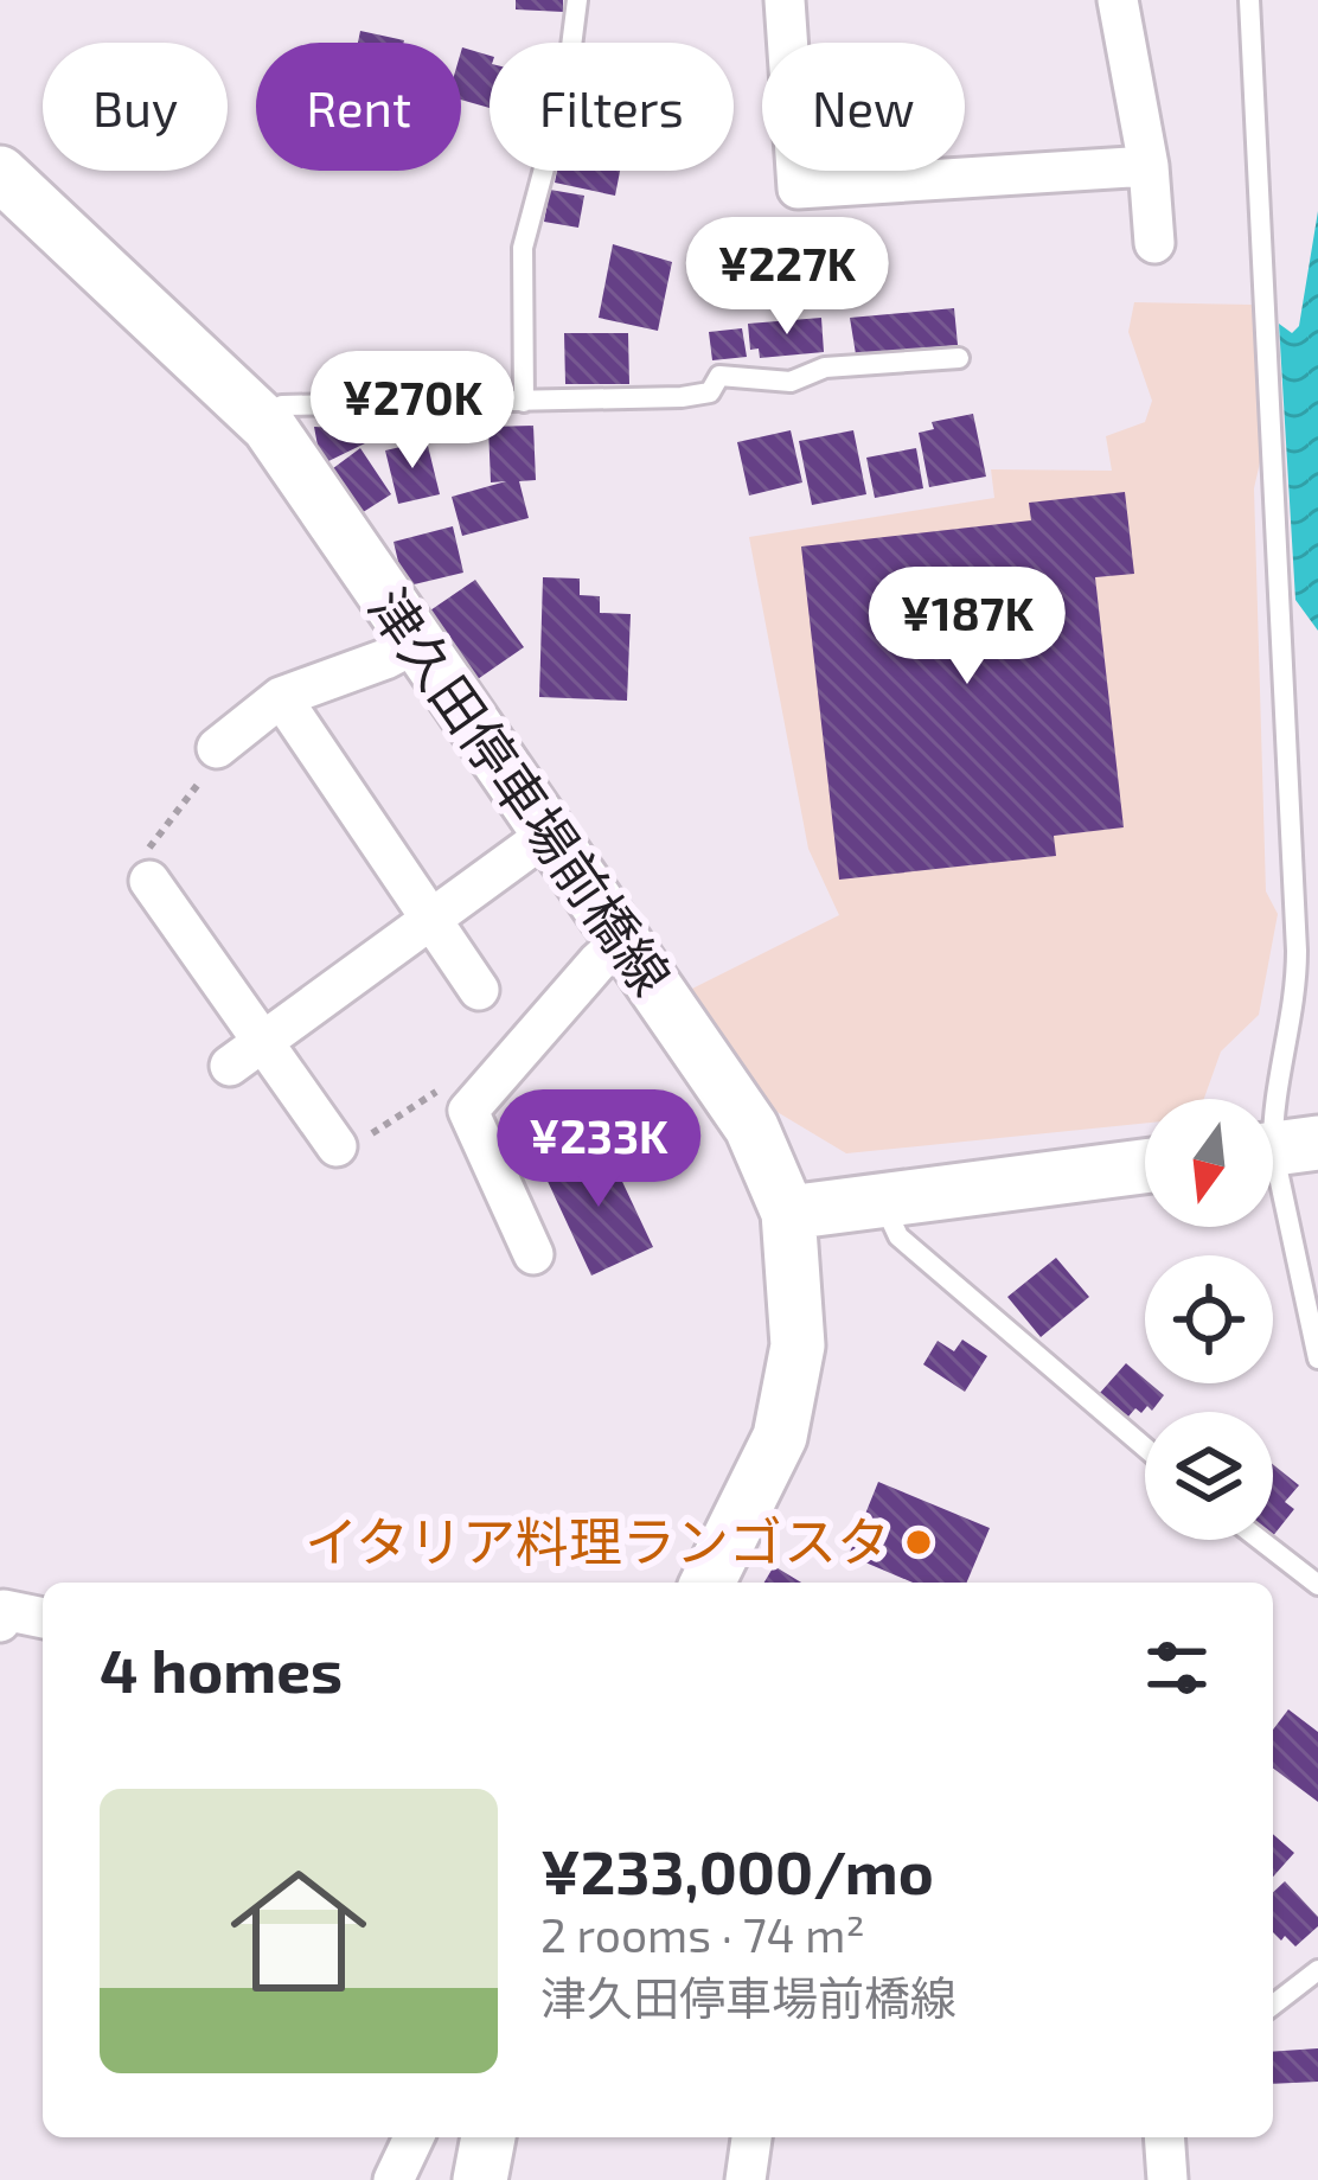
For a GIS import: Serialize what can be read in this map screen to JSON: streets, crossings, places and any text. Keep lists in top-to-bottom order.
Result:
{
  "streets": {
    "main road": ["津久田停車場前橋線"]
  },
  "places": ["イタリア料理ランゴスタ"],
  "north": "bottom",
  "page": {
    "chip": [
      "Buy",
      "Rent",
      "Filters",
      "New"
    ],
    "price": [
      "¥227K",
      "¥270K",
      "¥187K",
      "¥233K"
    ],
    "heading": "4 homes",
    "list": [
      {
        "name": "¥233,000/mo",
        "note": "2 rooms · 74 m² · 津久田停車場前橋線"
      }
    ]
  }
}
